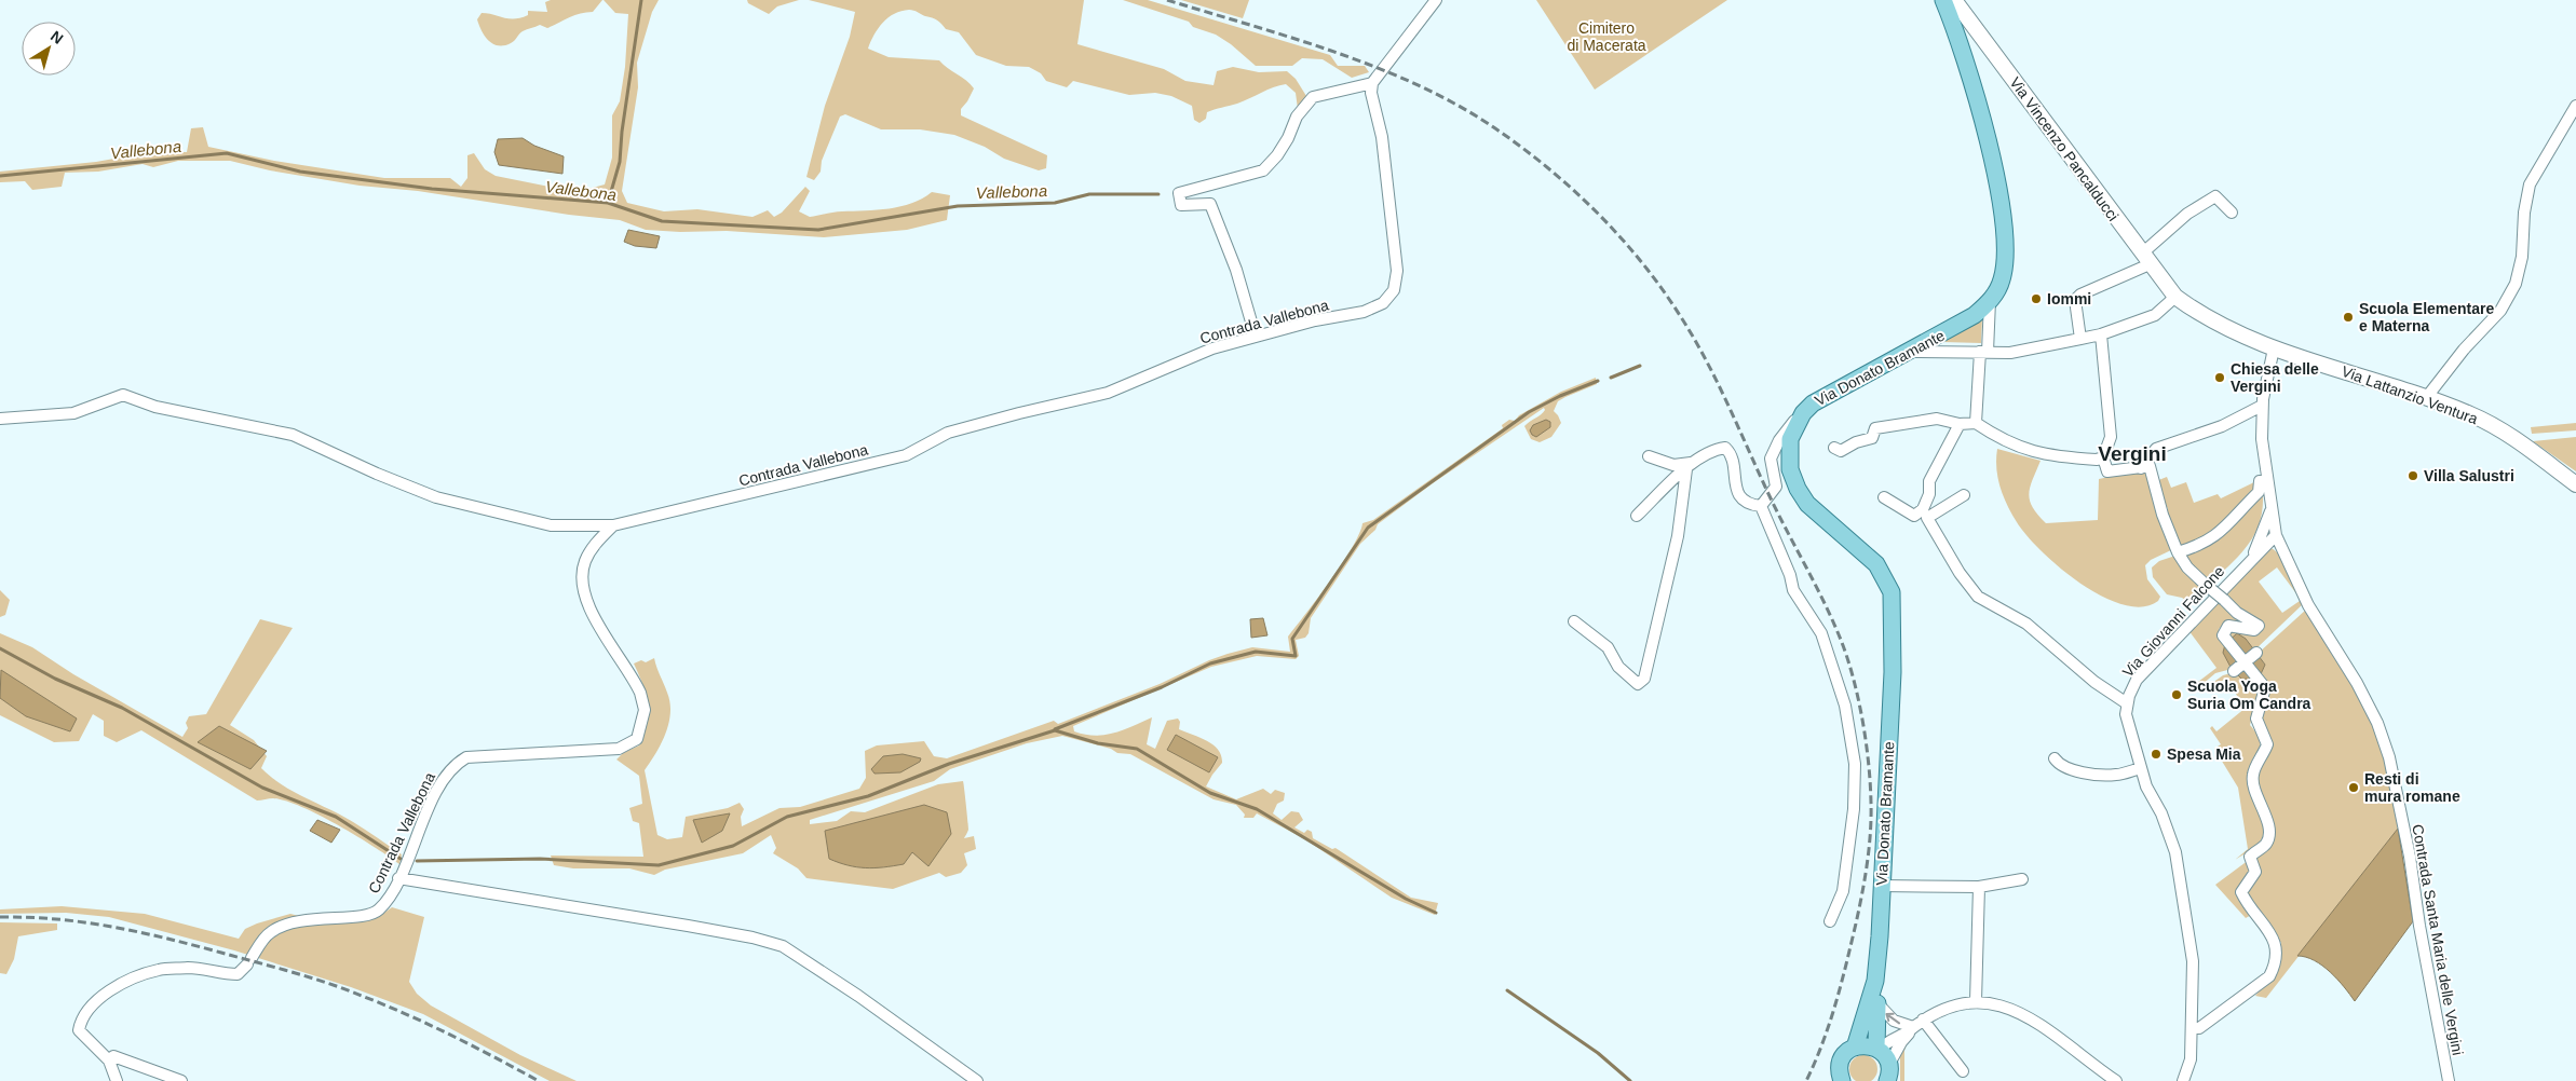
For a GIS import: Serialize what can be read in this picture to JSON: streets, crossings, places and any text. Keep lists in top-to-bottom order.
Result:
{
  "streets": {
    "main road": ["Via Vincenzo Pancalducci", "Via Donato Bramante", "Via Lattanzio Ventura"],
    "street": ["Contrada Vallebona", "Via Giovanni Falcone", "Contrada Santa Maria delle Vergini"]
  },
  "crossings": [
    ["Via Vincenzo Pancalducci", "Via Lattanzio Ventura"],
    ["Via Lattanzio Ventura", "Contrada Santa Maria delle Vergini"],
    ["Via Giovanni Falcone", "Contrada Santa Maria delle Vergini"]
  ],
  "districts": ["Vergini"],
  "water": ["Vallebona"],
  "parks": ["Cimitero di Macerata"],
  "places": [
    "Iommi",
    "Scuola Elementare e Materna",
    "Chiesa delle Vergini",
    "Villa Salustri",
    "Scuola Yoga Suria Om Candra",
    "Spesa Mia",
    "Resti di mura romane"
  ],
  "north": "top right"
}
